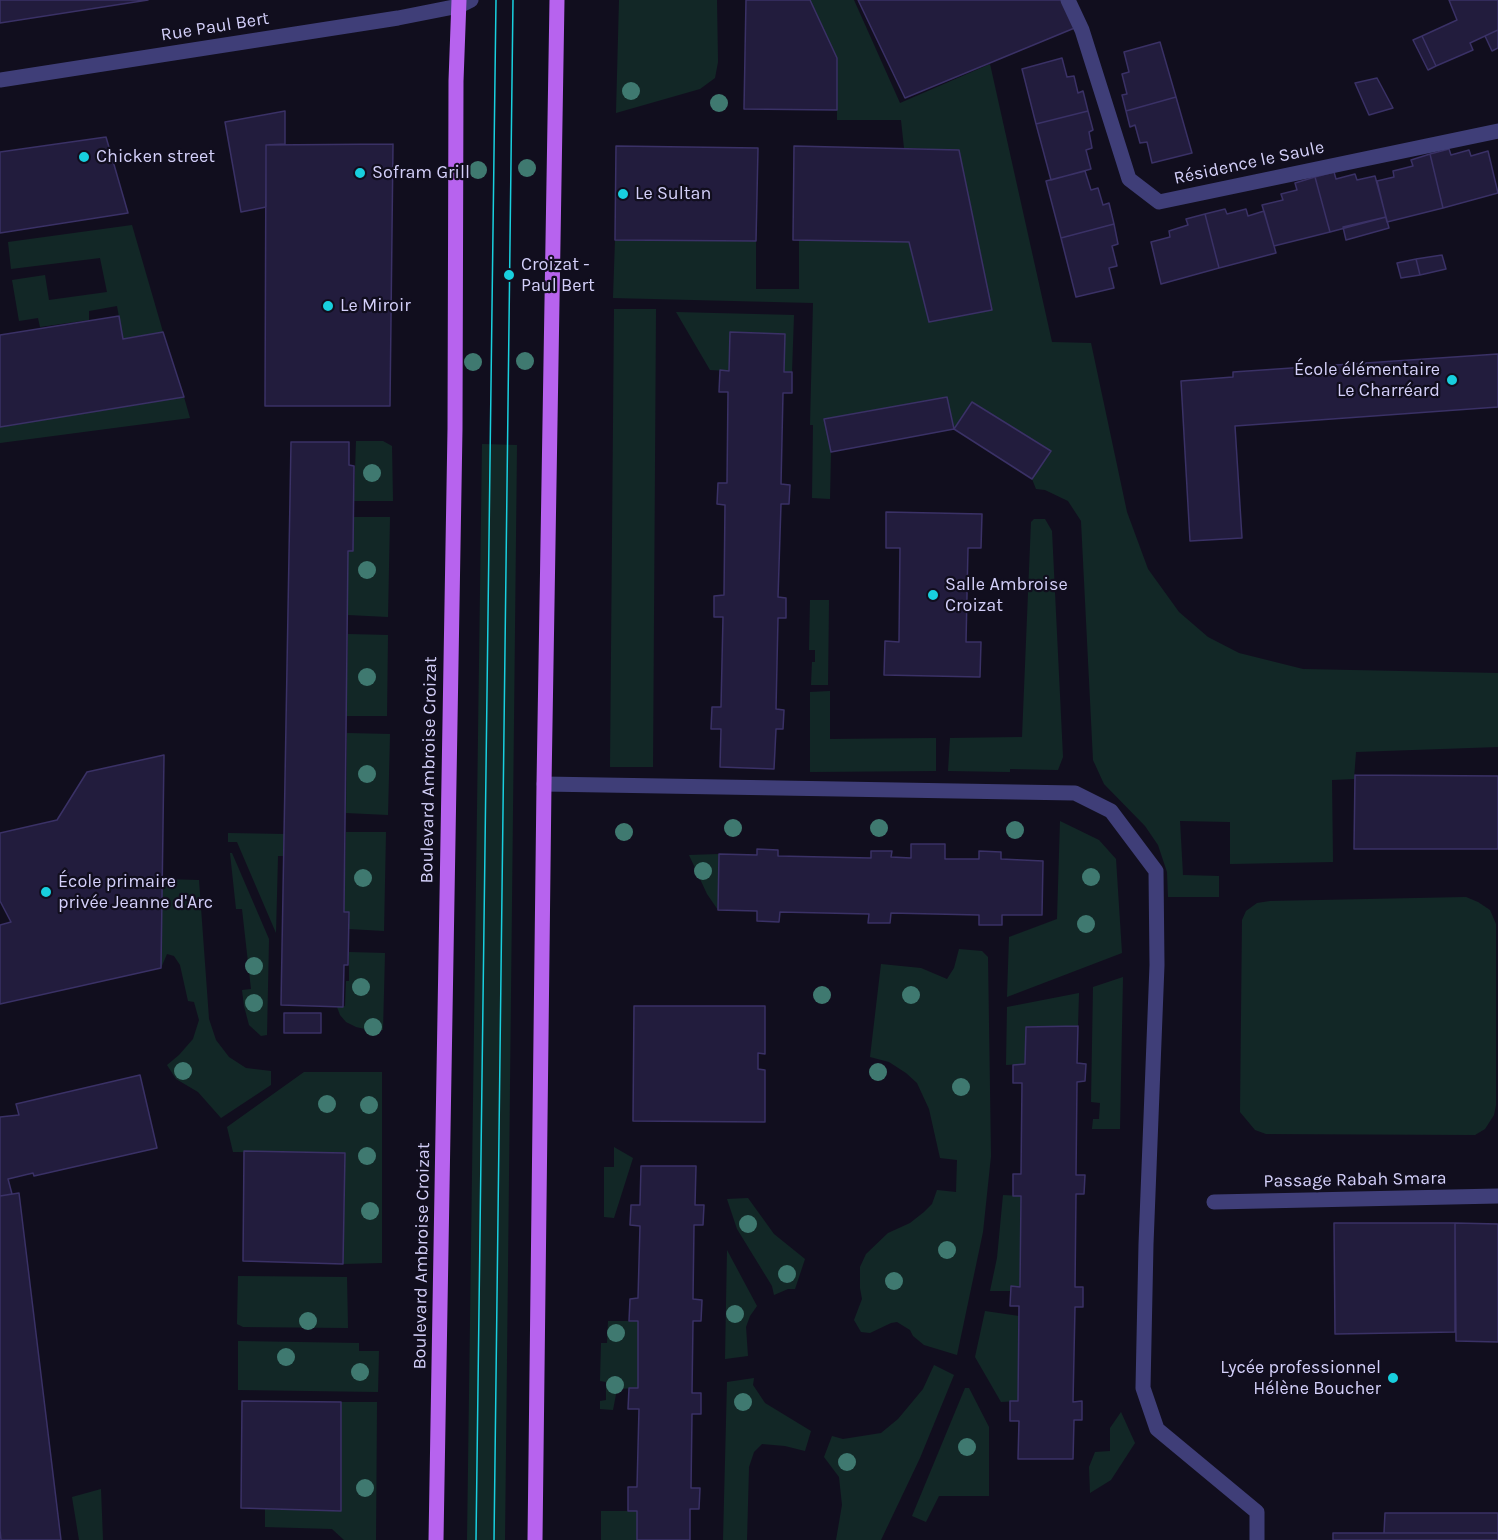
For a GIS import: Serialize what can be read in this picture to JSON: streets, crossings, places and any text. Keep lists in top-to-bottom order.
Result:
{
  "streets": {
    "main road": ["Boulevard Ambroise Croizat"],
    "street": ["Rue Paul Bert", "Résidence le Saule", "Passage Rabah Smara"]
  },
  "crossings": [
    ["Rue Paul Bert", "Boulevard Ambroise Croizat"]
  ],
  "places": [
    "Chicken street",
    "Sofram Grill",
    "Le Sultan",
    "Croizat - Paul Bert",
    "Le Miroir",
    "École élémentaire Le Charréard",
    "Salle Ambroise Croizat",
    "École primaire privée Jeanne d'Arc",
    "Lycée professionnel Hélène Boucher"
  ]
}
